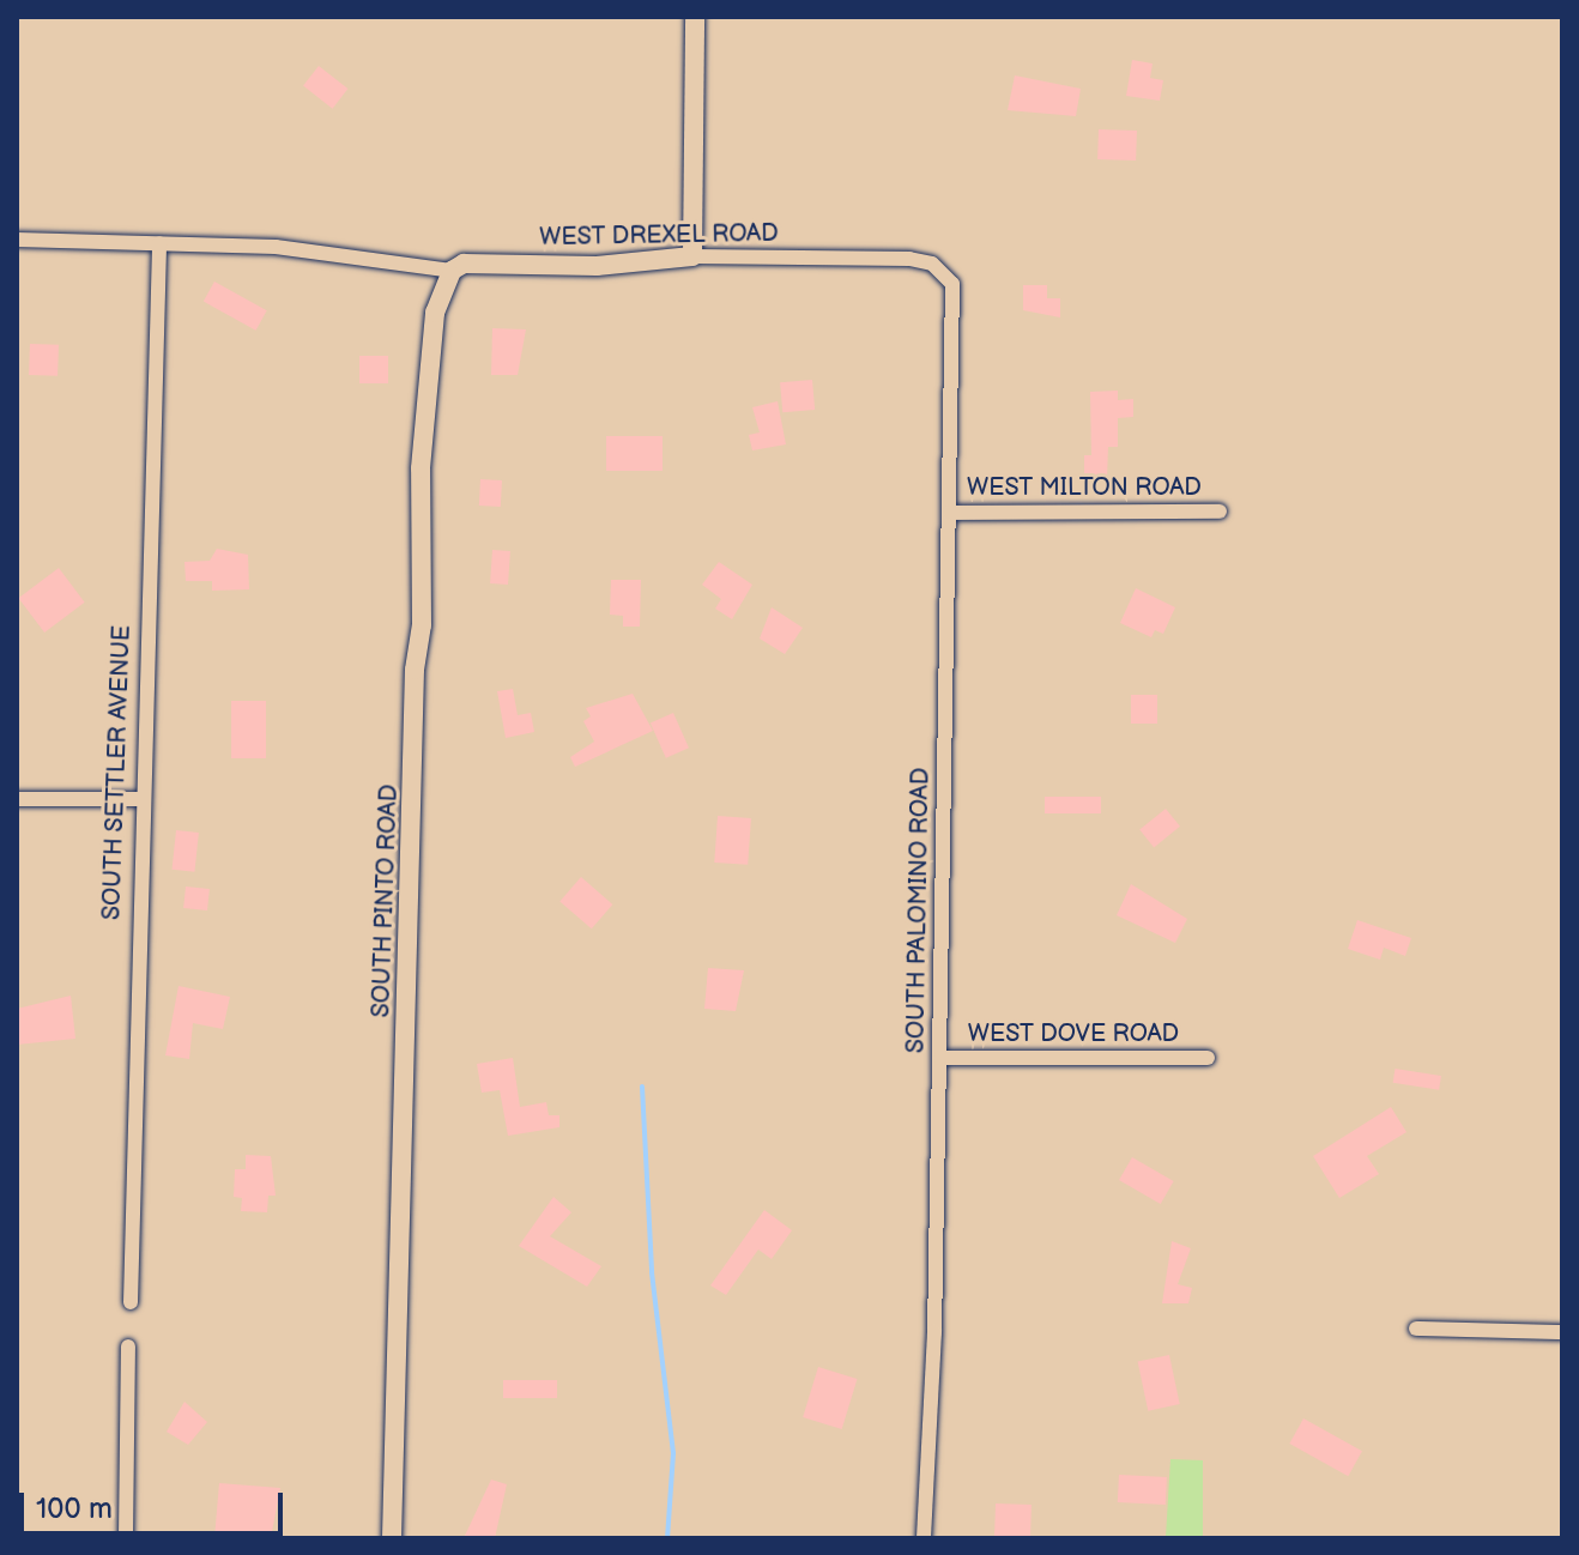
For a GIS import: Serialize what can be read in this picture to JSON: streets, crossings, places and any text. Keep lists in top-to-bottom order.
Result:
{
  "streets": {
    "street": [
      "WEST DREXEL ROAD",
      "WEST MILTON ROAD",
      "SOUTH SETTLER AVENUE",
      "SOUTH PINTO ROAD",
      "SOUTH PALOMINO ROAD",
      "WEST DOVE ROAD"
    ]
  },
  "crossings": [
    ["WEST DREXEL ROAD", "SOUTH SETTLER AVENUE"],
    ["WEST DREXEL ROAD", "SOUTH PINTO ROAD"],
    ["WEST DREXEL ROAD", "SOUTH PALOMINO ROAD"],
    ["WEST MILTON ROAD", "SOUTH PALOMINO ROAD"],
    ["SOUTH PALOMINO ROAD", "WEST DOVE ROAD"]
  ],
  "scale_bar": "100 m"
}
